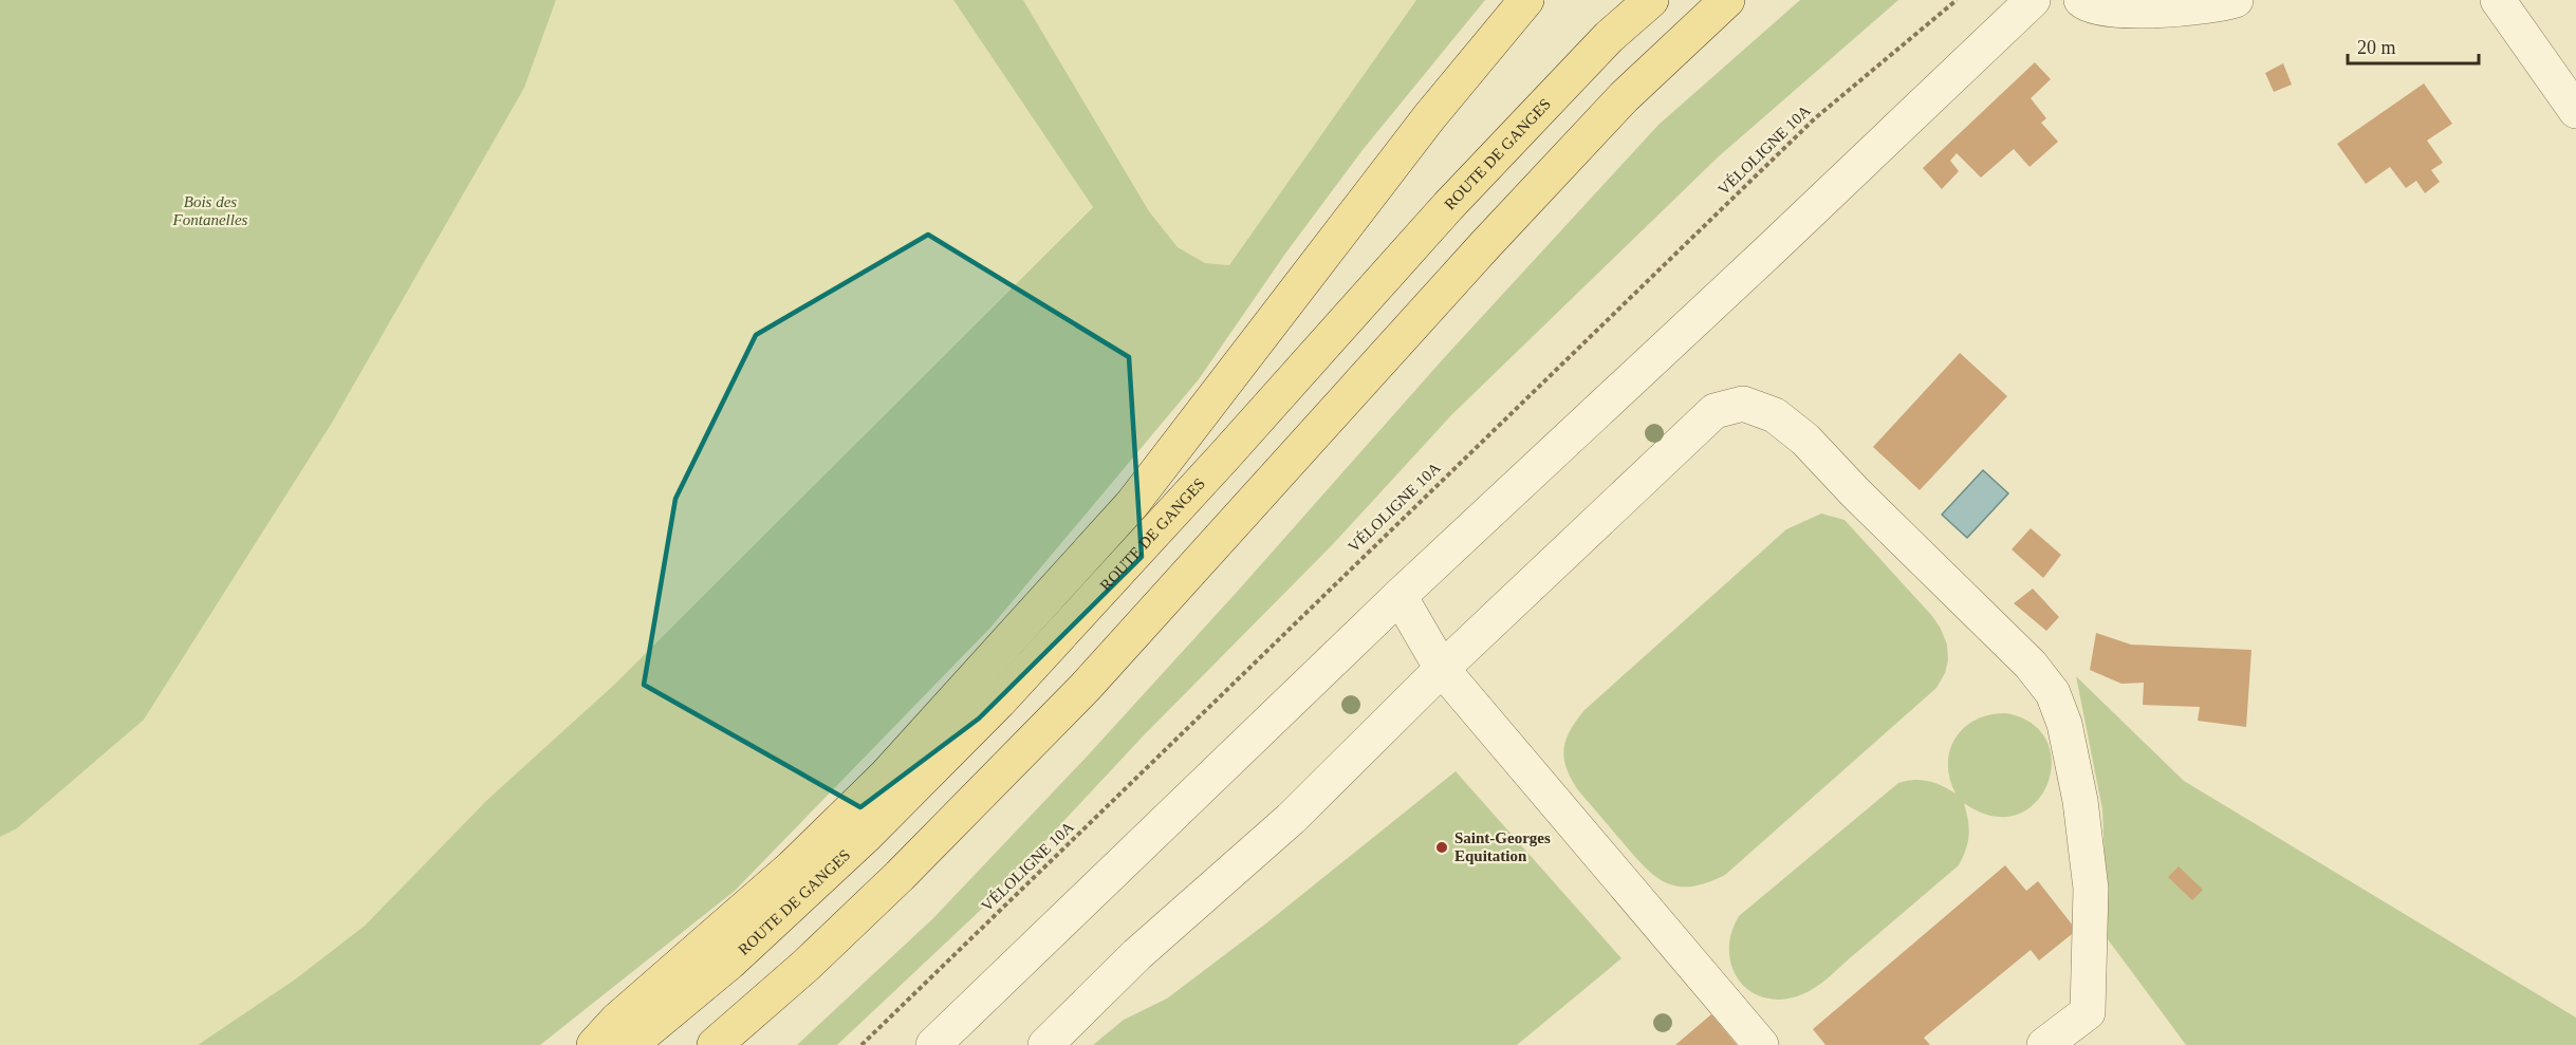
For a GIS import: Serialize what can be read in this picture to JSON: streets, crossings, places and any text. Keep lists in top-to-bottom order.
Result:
{
  "streets": {
    "main road": ["ROUTE DE GANGES"],
    "path": ["VÉLOLIGNE 10A"]
  },
  "parks": ["Bois des Fontanelles"],
  "places": ["Saint-Georges Equitation"],
  "scale_bar": "20 m"
}
